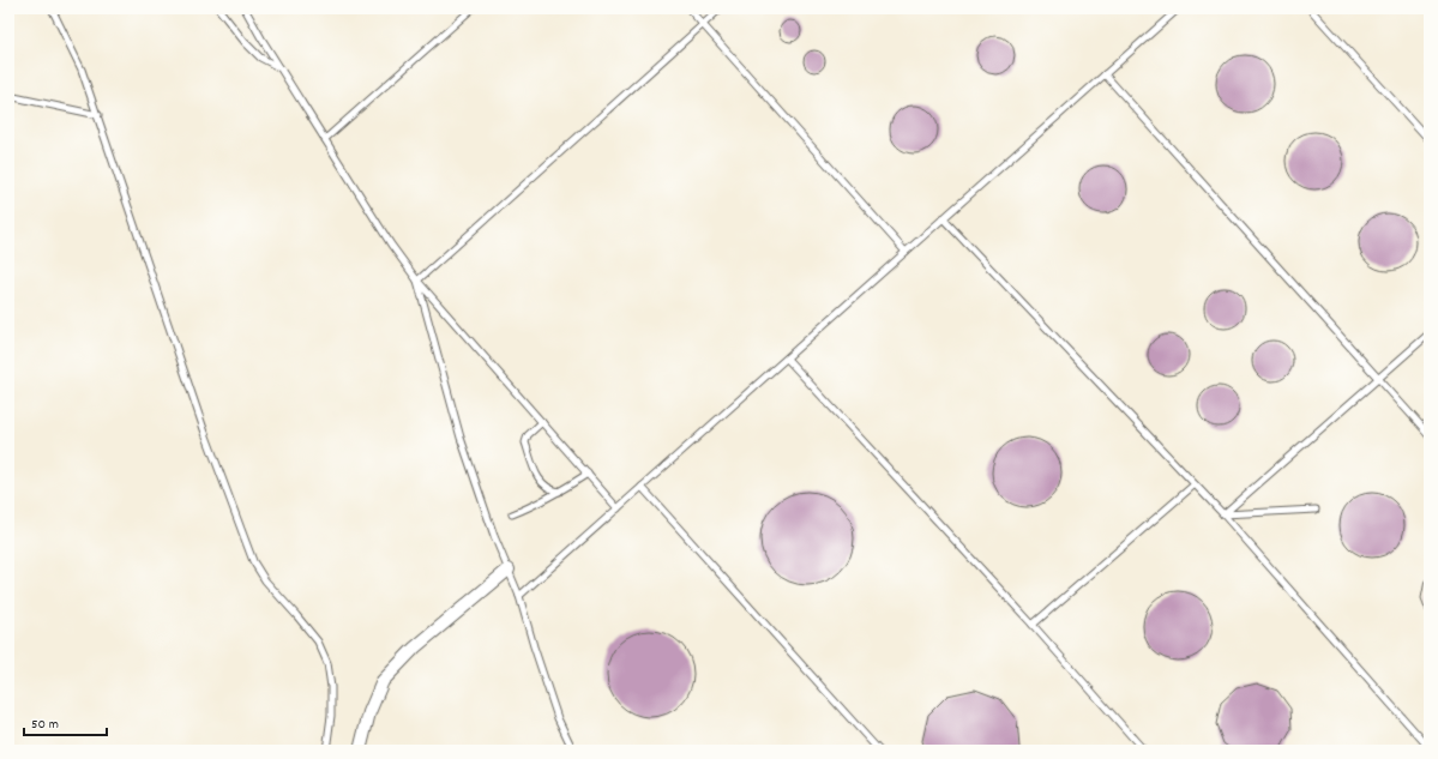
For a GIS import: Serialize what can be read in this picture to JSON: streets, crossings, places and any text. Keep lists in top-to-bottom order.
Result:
{
  "scale_bar": "50 m"
}
